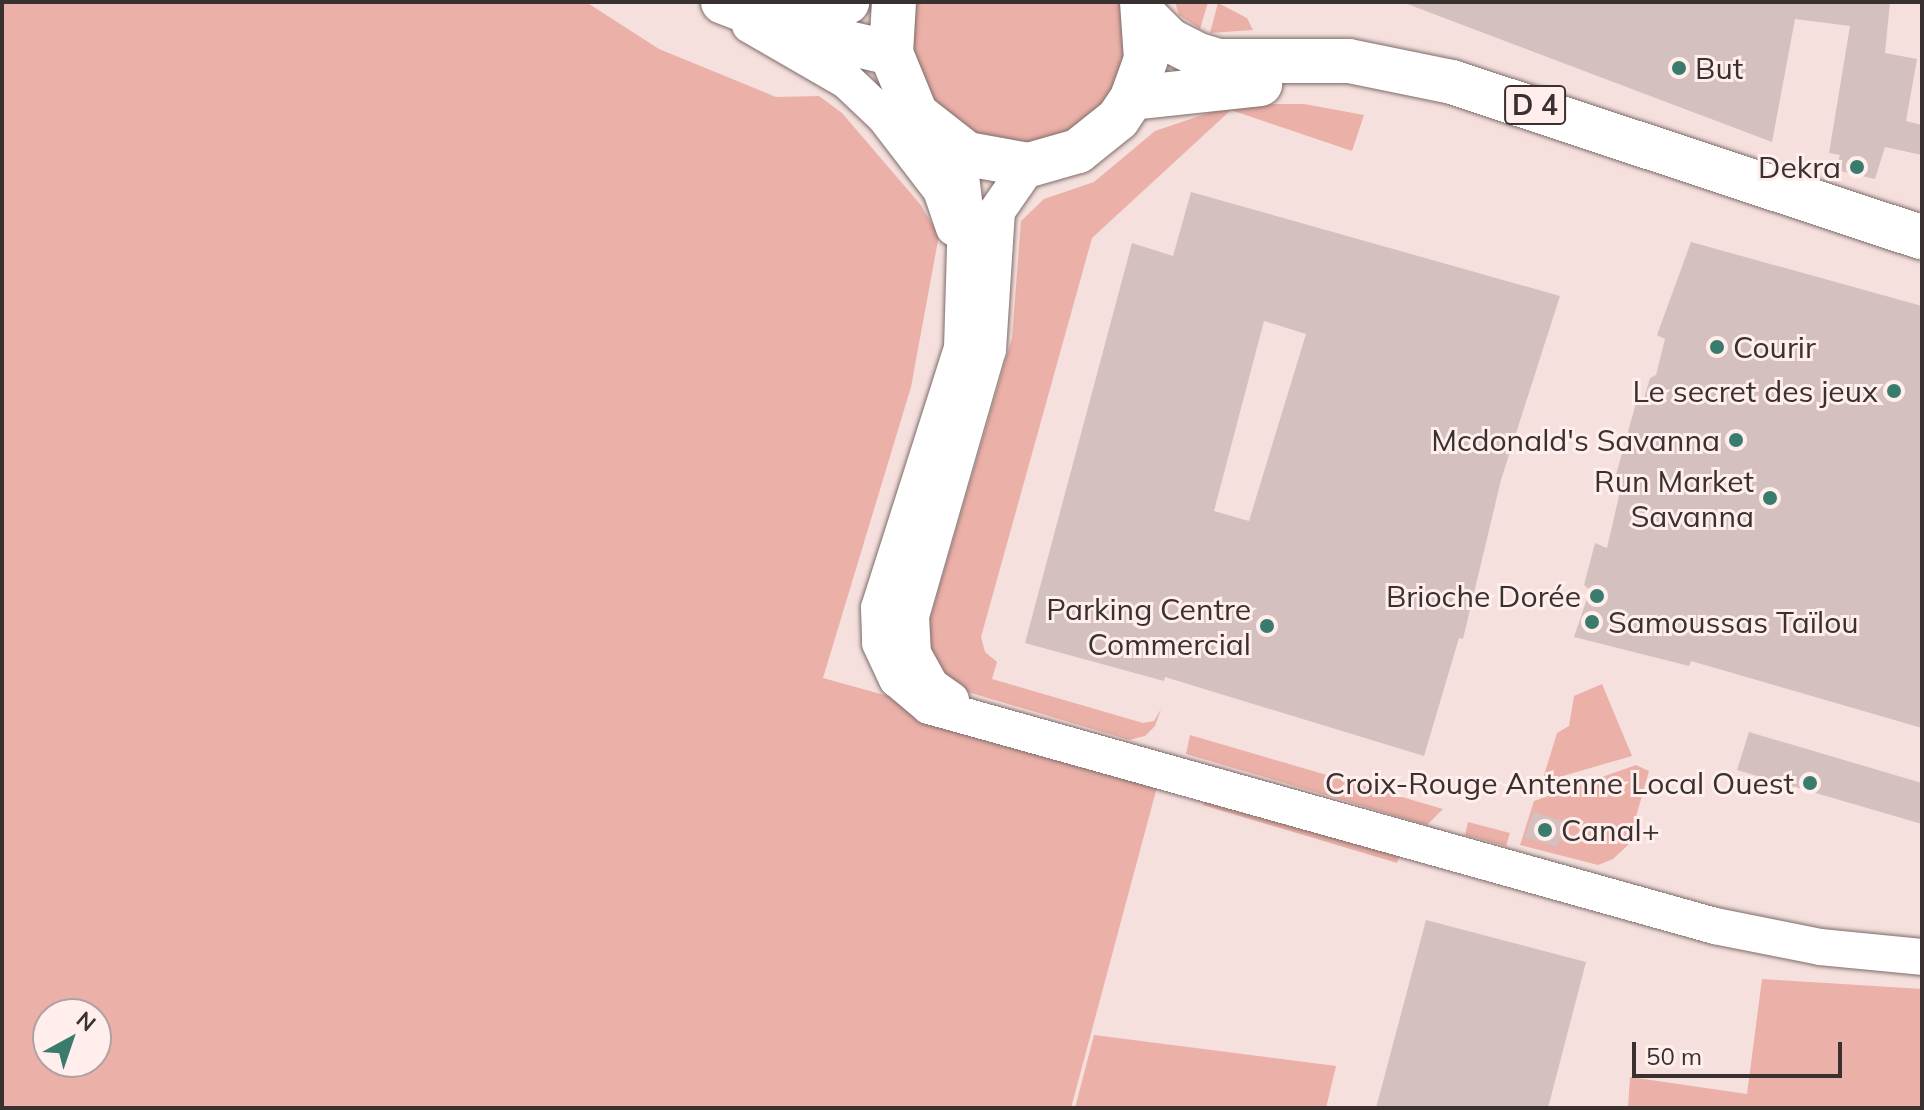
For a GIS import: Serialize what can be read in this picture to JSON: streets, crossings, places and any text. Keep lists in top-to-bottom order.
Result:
{
  "streets": {
    "main road": ["D 4"]
  },
  "places": [
    "But",
    "Dekra",
    "Courir",
    "Le secret des jeux",
    "Mcdonald's Savanna",
    "Run Market Savanna",
    "Brioche Dorée",
    "Samoussas Taïlou",
    "Parking Centre Commercial",
    "Croix-Rouge Antenne Local Ouest",
    "Canal+"
  ],
  "scale_bar": "50 m",
  "north": "top right"
}
